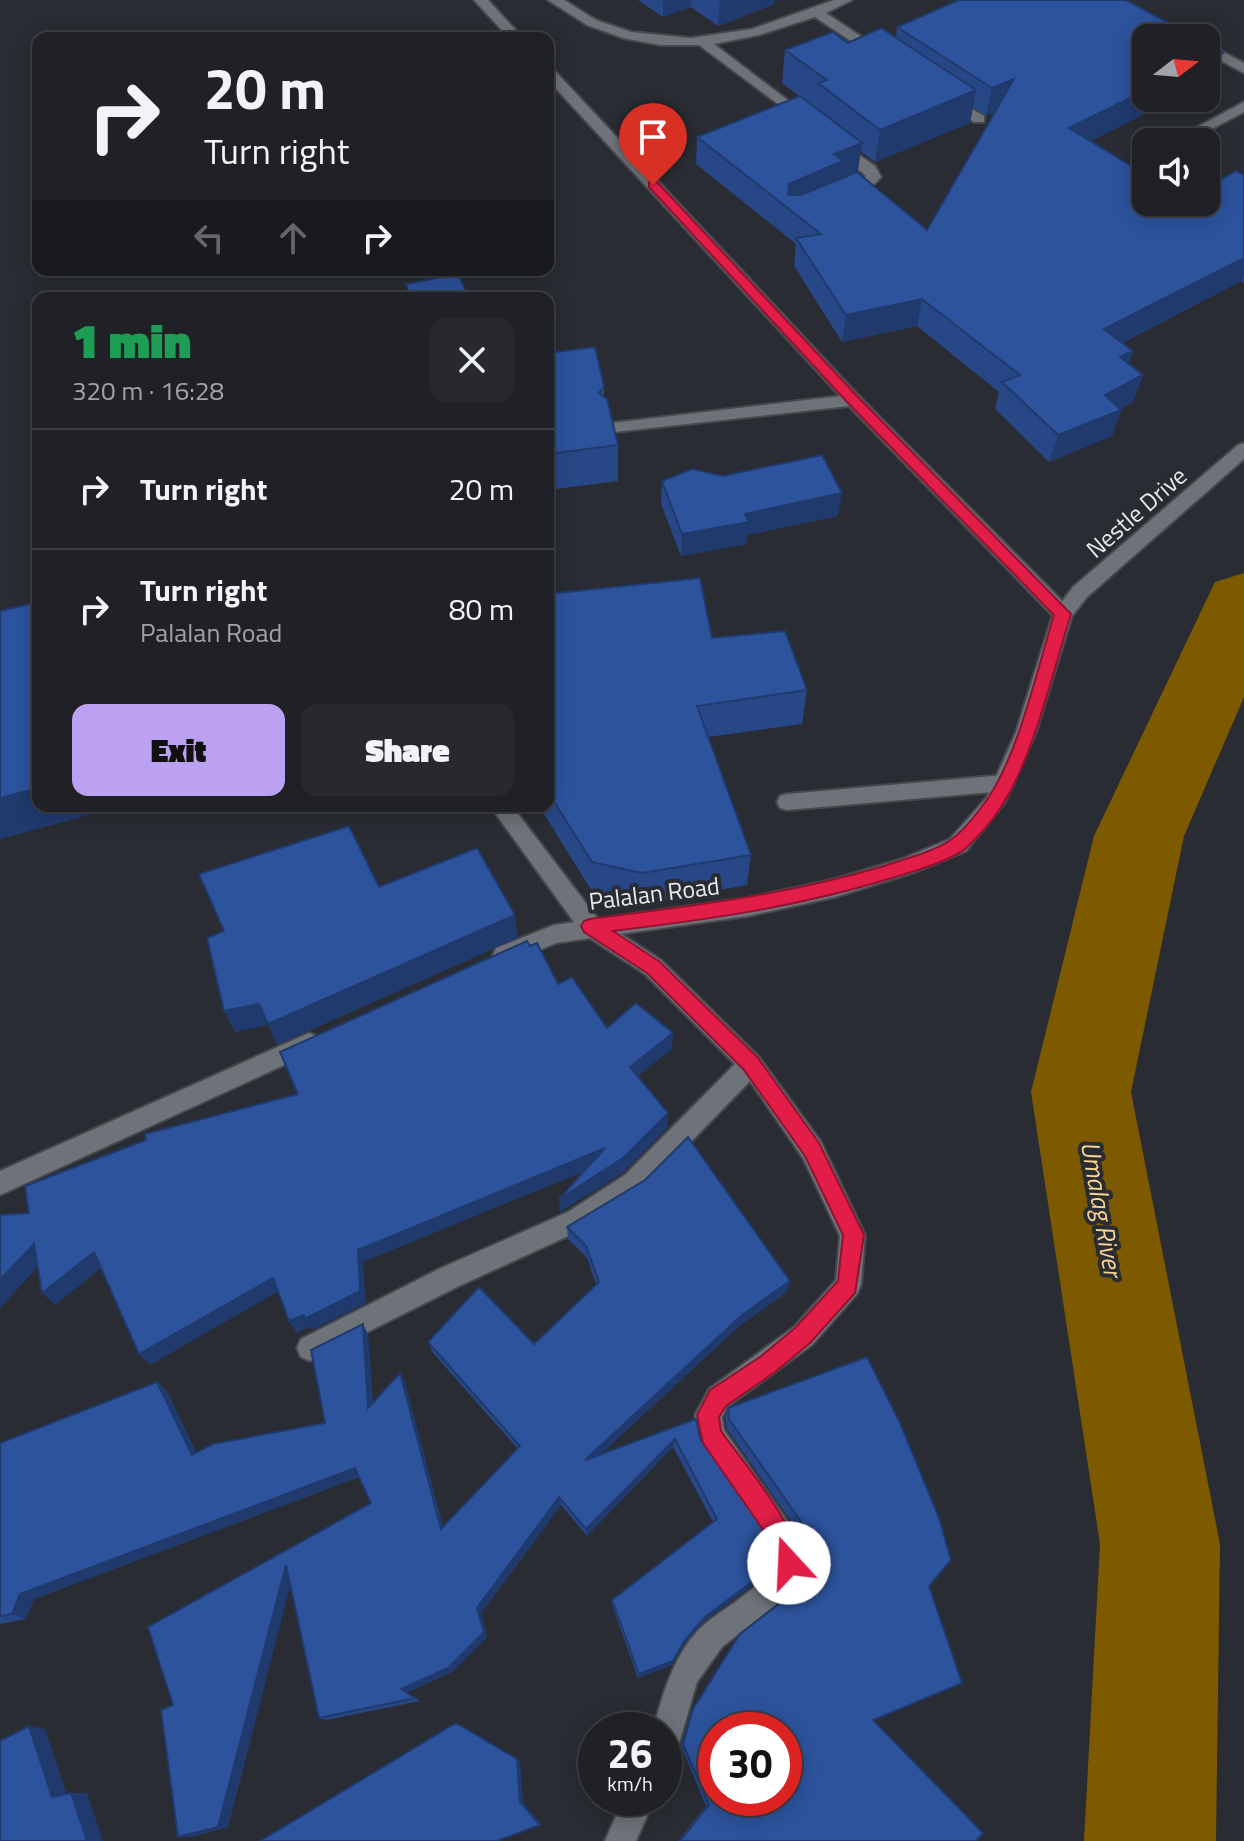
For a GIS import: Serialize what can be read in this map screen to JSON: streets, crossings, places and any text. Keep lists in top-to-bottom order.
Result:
{
  "streets": {
    "street": ["Nestle Drive", "Palalan Road"]
  },
  "crossings": [
    ["Nestle Drive", "Palalan Road"]
  ],
  "water": ["Umalag River"],
  "north": "right",
  "page": {
    "turn": ["20 m", "Turn right"],
    "heading": ["1 min", "320 m · 16:28"],
    "list": [
      {
        "name": "Turn right",
        "value": "20 m"
      },
      {
        "name": "Turn right",
        "note": "Palalan Road",
        "value": "80 m"
      }
    ],
    "buttons": ["Exit", "Share"],
    "speed": "26 km/h",
    "limit": "30"
  }
}
